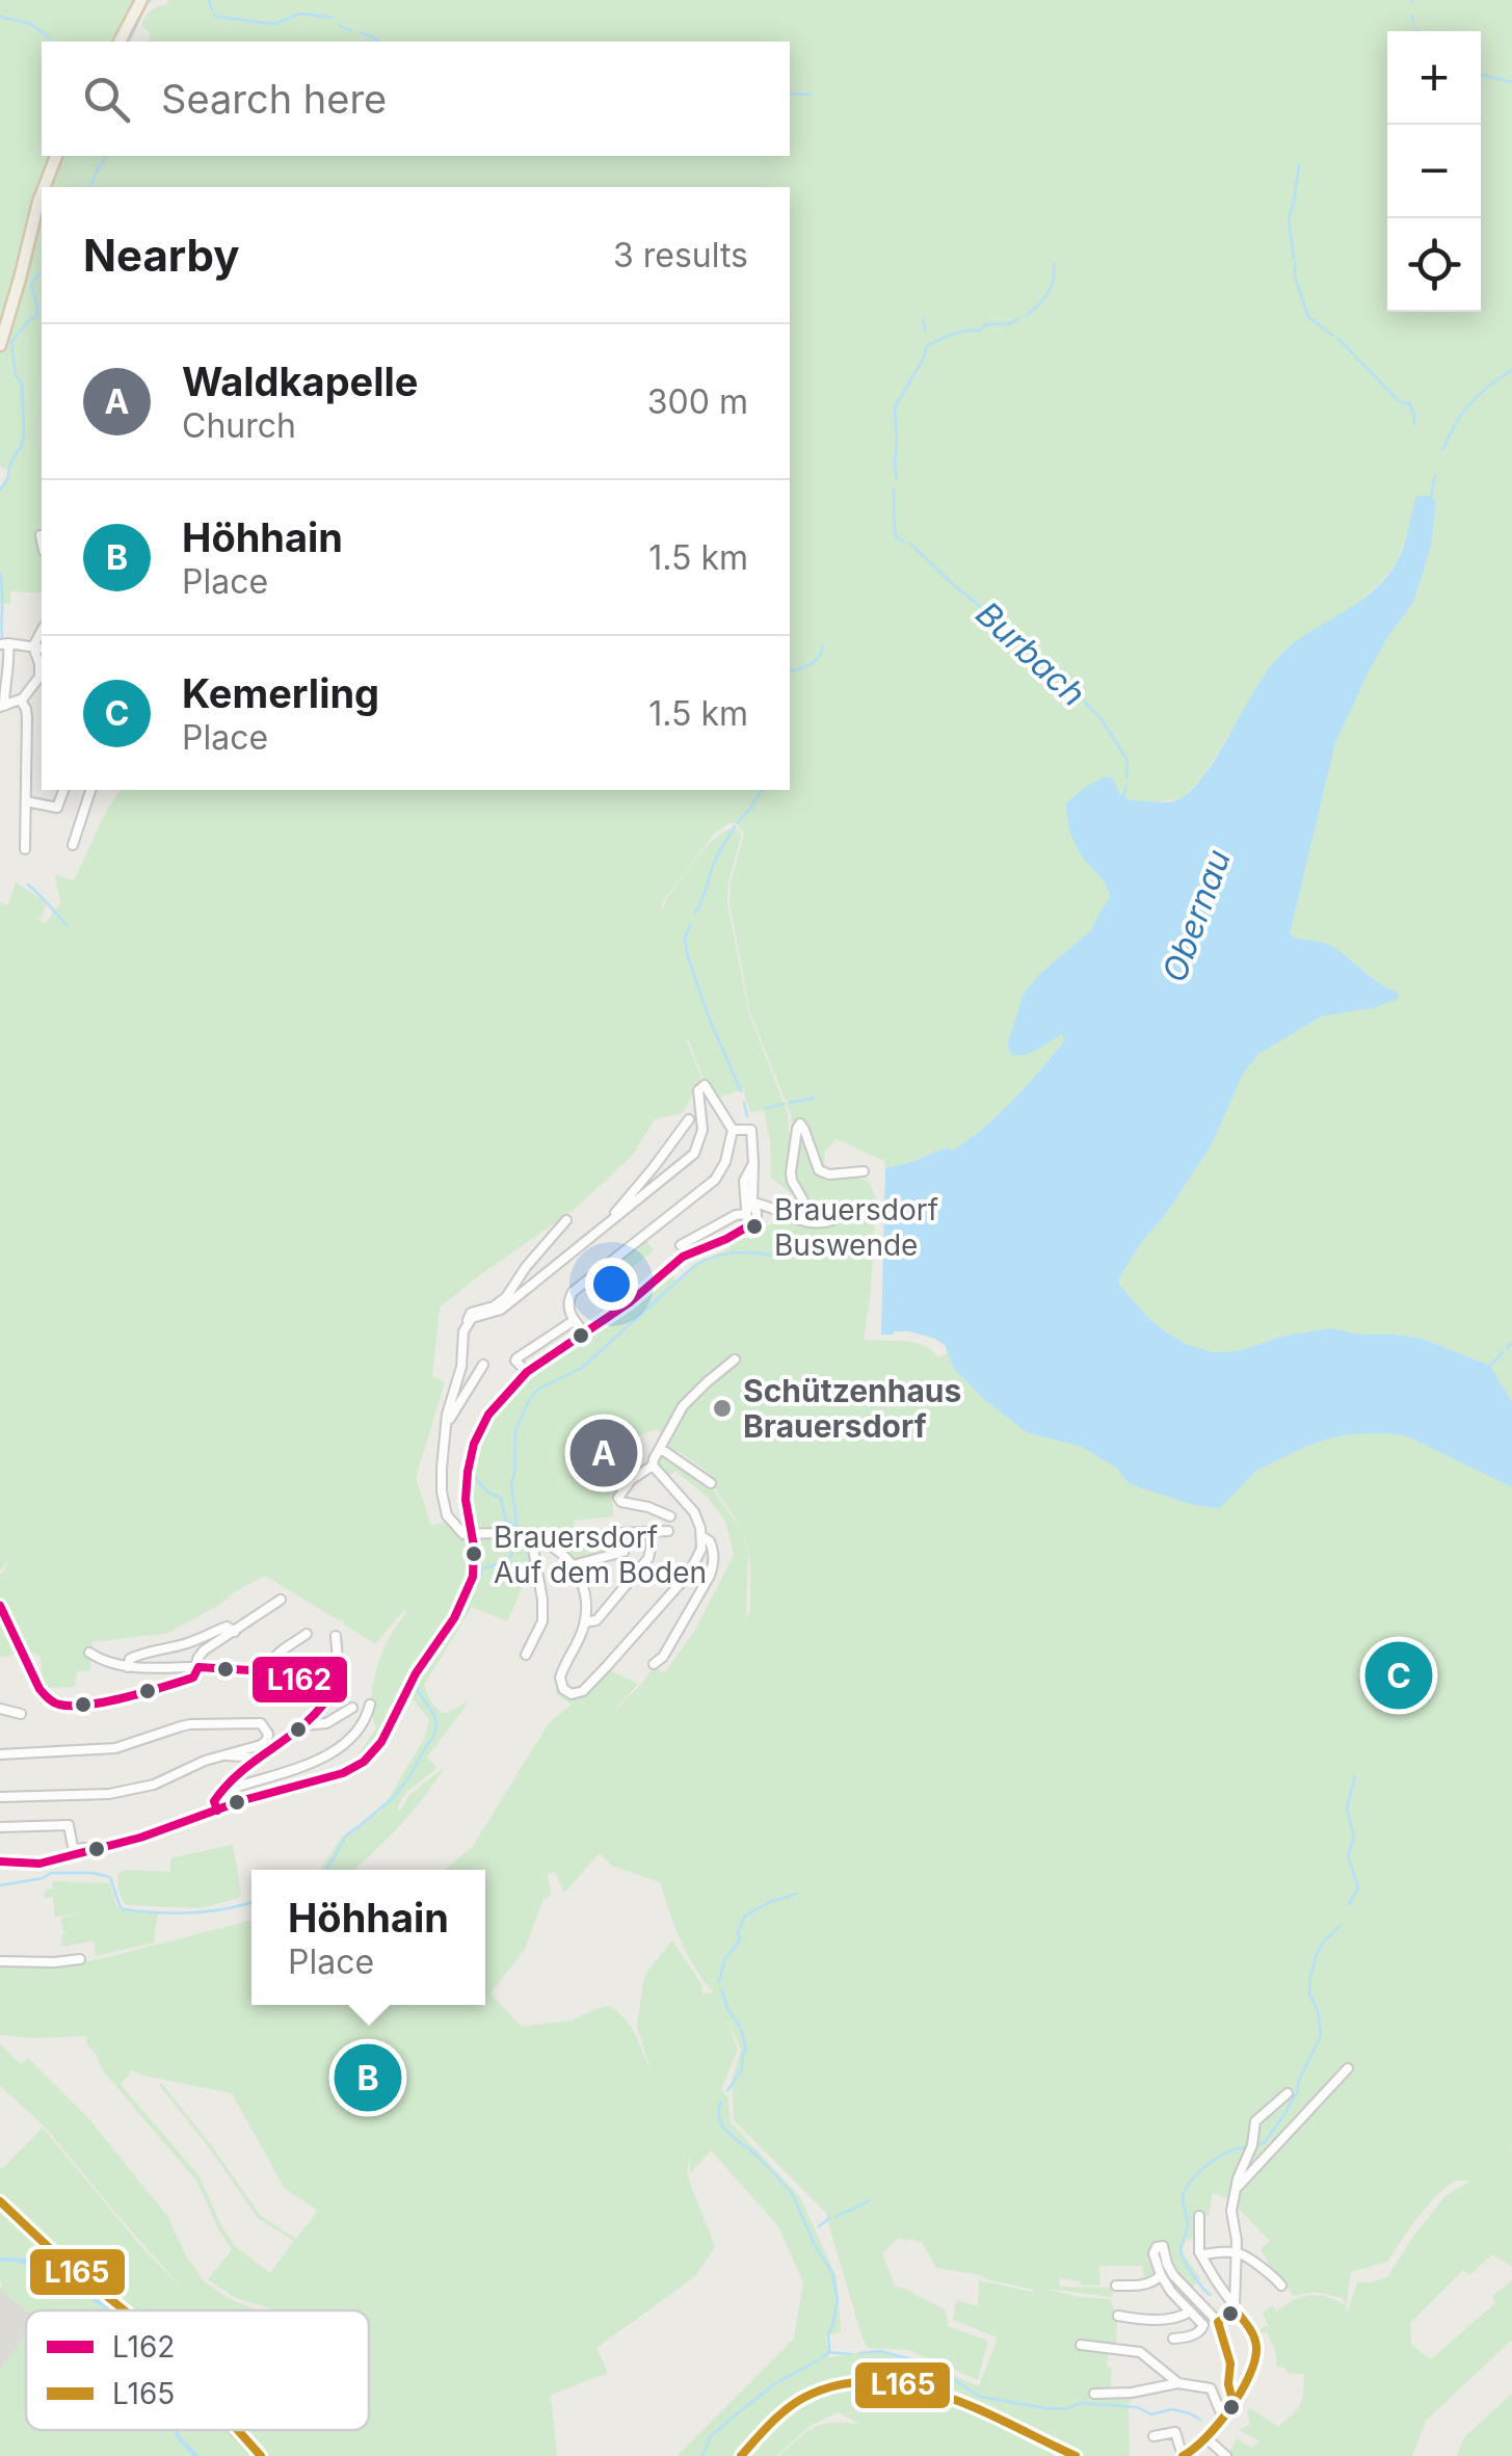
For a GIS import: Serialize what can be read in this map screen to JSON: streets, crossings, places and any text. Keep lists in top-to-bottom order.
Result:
{
  "water": ["Burbach", "Obernau"],
  "places": ["Brauersdorf Buswende", "Schützenhaus Brauersdorf", "Brauersdorf Auf dem Boden"],
  "lines": ["transit line L162", "transit line L165"],
  "legend": ["L162", "L165"],
  "page": {
    "map_buttons": ["+", "−"],
    "search": "Search here",
    "heading": ["Nearby", "3 results"],
    "list": [
      {
        "mark": "A",
        "name": "Waldkapelle",
        "note": "Church",
        "value": "300 m"
      },
      {
        "mark": "B",
        "name": "Höhhain",
        "note": "Place",
        "value": "1.5 km"
      },
      {
        "mark": "C",
        "name": "Kemerling",
        "note": "Place",
        "value": "1.5 km"
      }
    ],
    "pins": ["A", "C", "B"],
    "popup": ["Höhhain", "Place"]
  }
}
